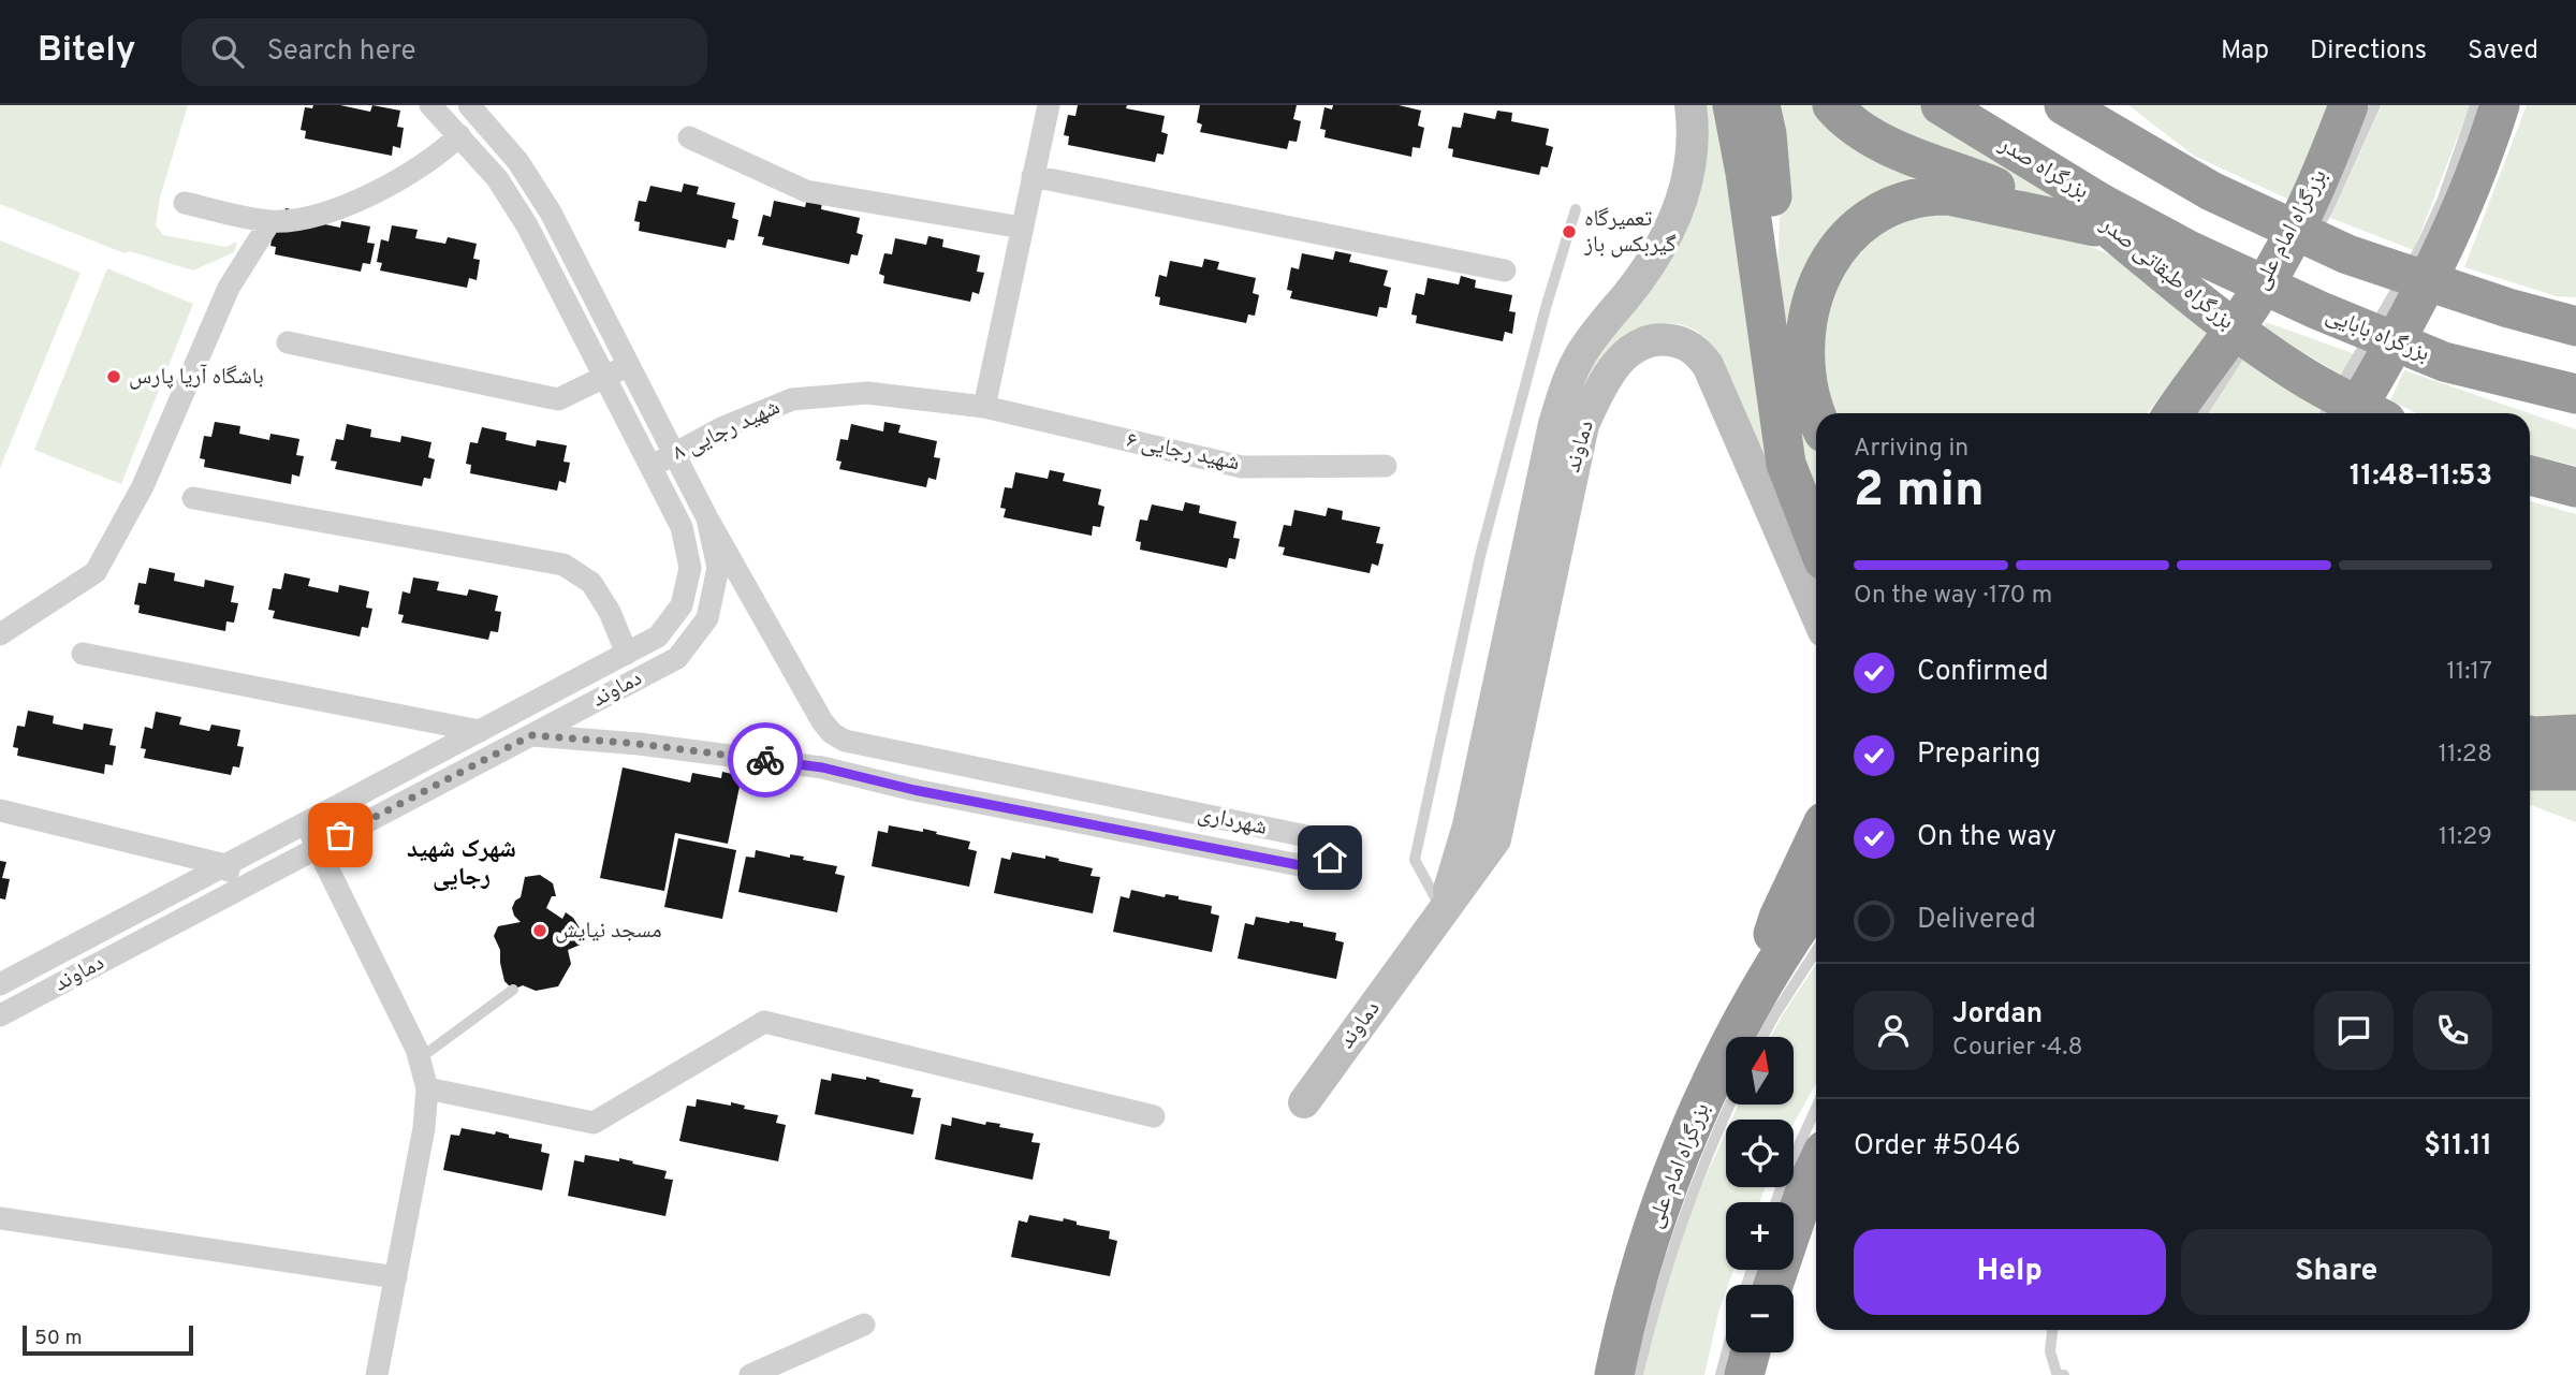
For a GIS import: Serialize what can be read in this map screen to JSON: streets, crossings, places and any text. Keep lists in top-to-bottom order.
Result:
{
  "streets": {
    "highway": [
      "بزرگراه صدر",
      "بزرگراه امام علی",
      "بزرگراه طبقاتی صدر",
      "بزرگراه بابایی"
    ],
    "main road": ["دماوند"],
    "street": ["شهید رجایی ۸", "شهید رجایی ۶", "شهرداری"]
  },
  "crossings": [
    ["بزرگراه صدر", "بزرگراه بابایی"],
    ["شهید رجایی ۸", "دماوند"],
    ["شهید رجایی ۸", "شهید رجایی ۶"],
    ["دماوند", "شهرداری"]
  ],
  "districts": ["شهرک شهید رجایی"],
  "places": ["تعمیرگاه گیربکس باز", "باشگاه آریا پارس", "مسجد نیایش"],
  "scale_bar": "50 m",
  "north": "top",
  "page": {
    "header": "Bitely",
    "search": "Search here",
    "nav": ["Map", "Directions", "Saved"],
    "heading": ["2 min", "Arriving in", "11:48–11:53"],
    "panel": [
      "Jordan",
      "Courier · 4.8",
      "Order #5046",
      "$11.11"
    ],
    "bar": "On the way · 170 m",
    "list": [
      ["Confirmed", "11:17"],
      ["Preparing", "11:28"],
      ["On the way", "11:29"],
      "Delivered"
    ],
    "map_buttons": ["+", "−"],
    "buttons": ["Help", "Share"],
    "scale": "50 m"
  }
}
